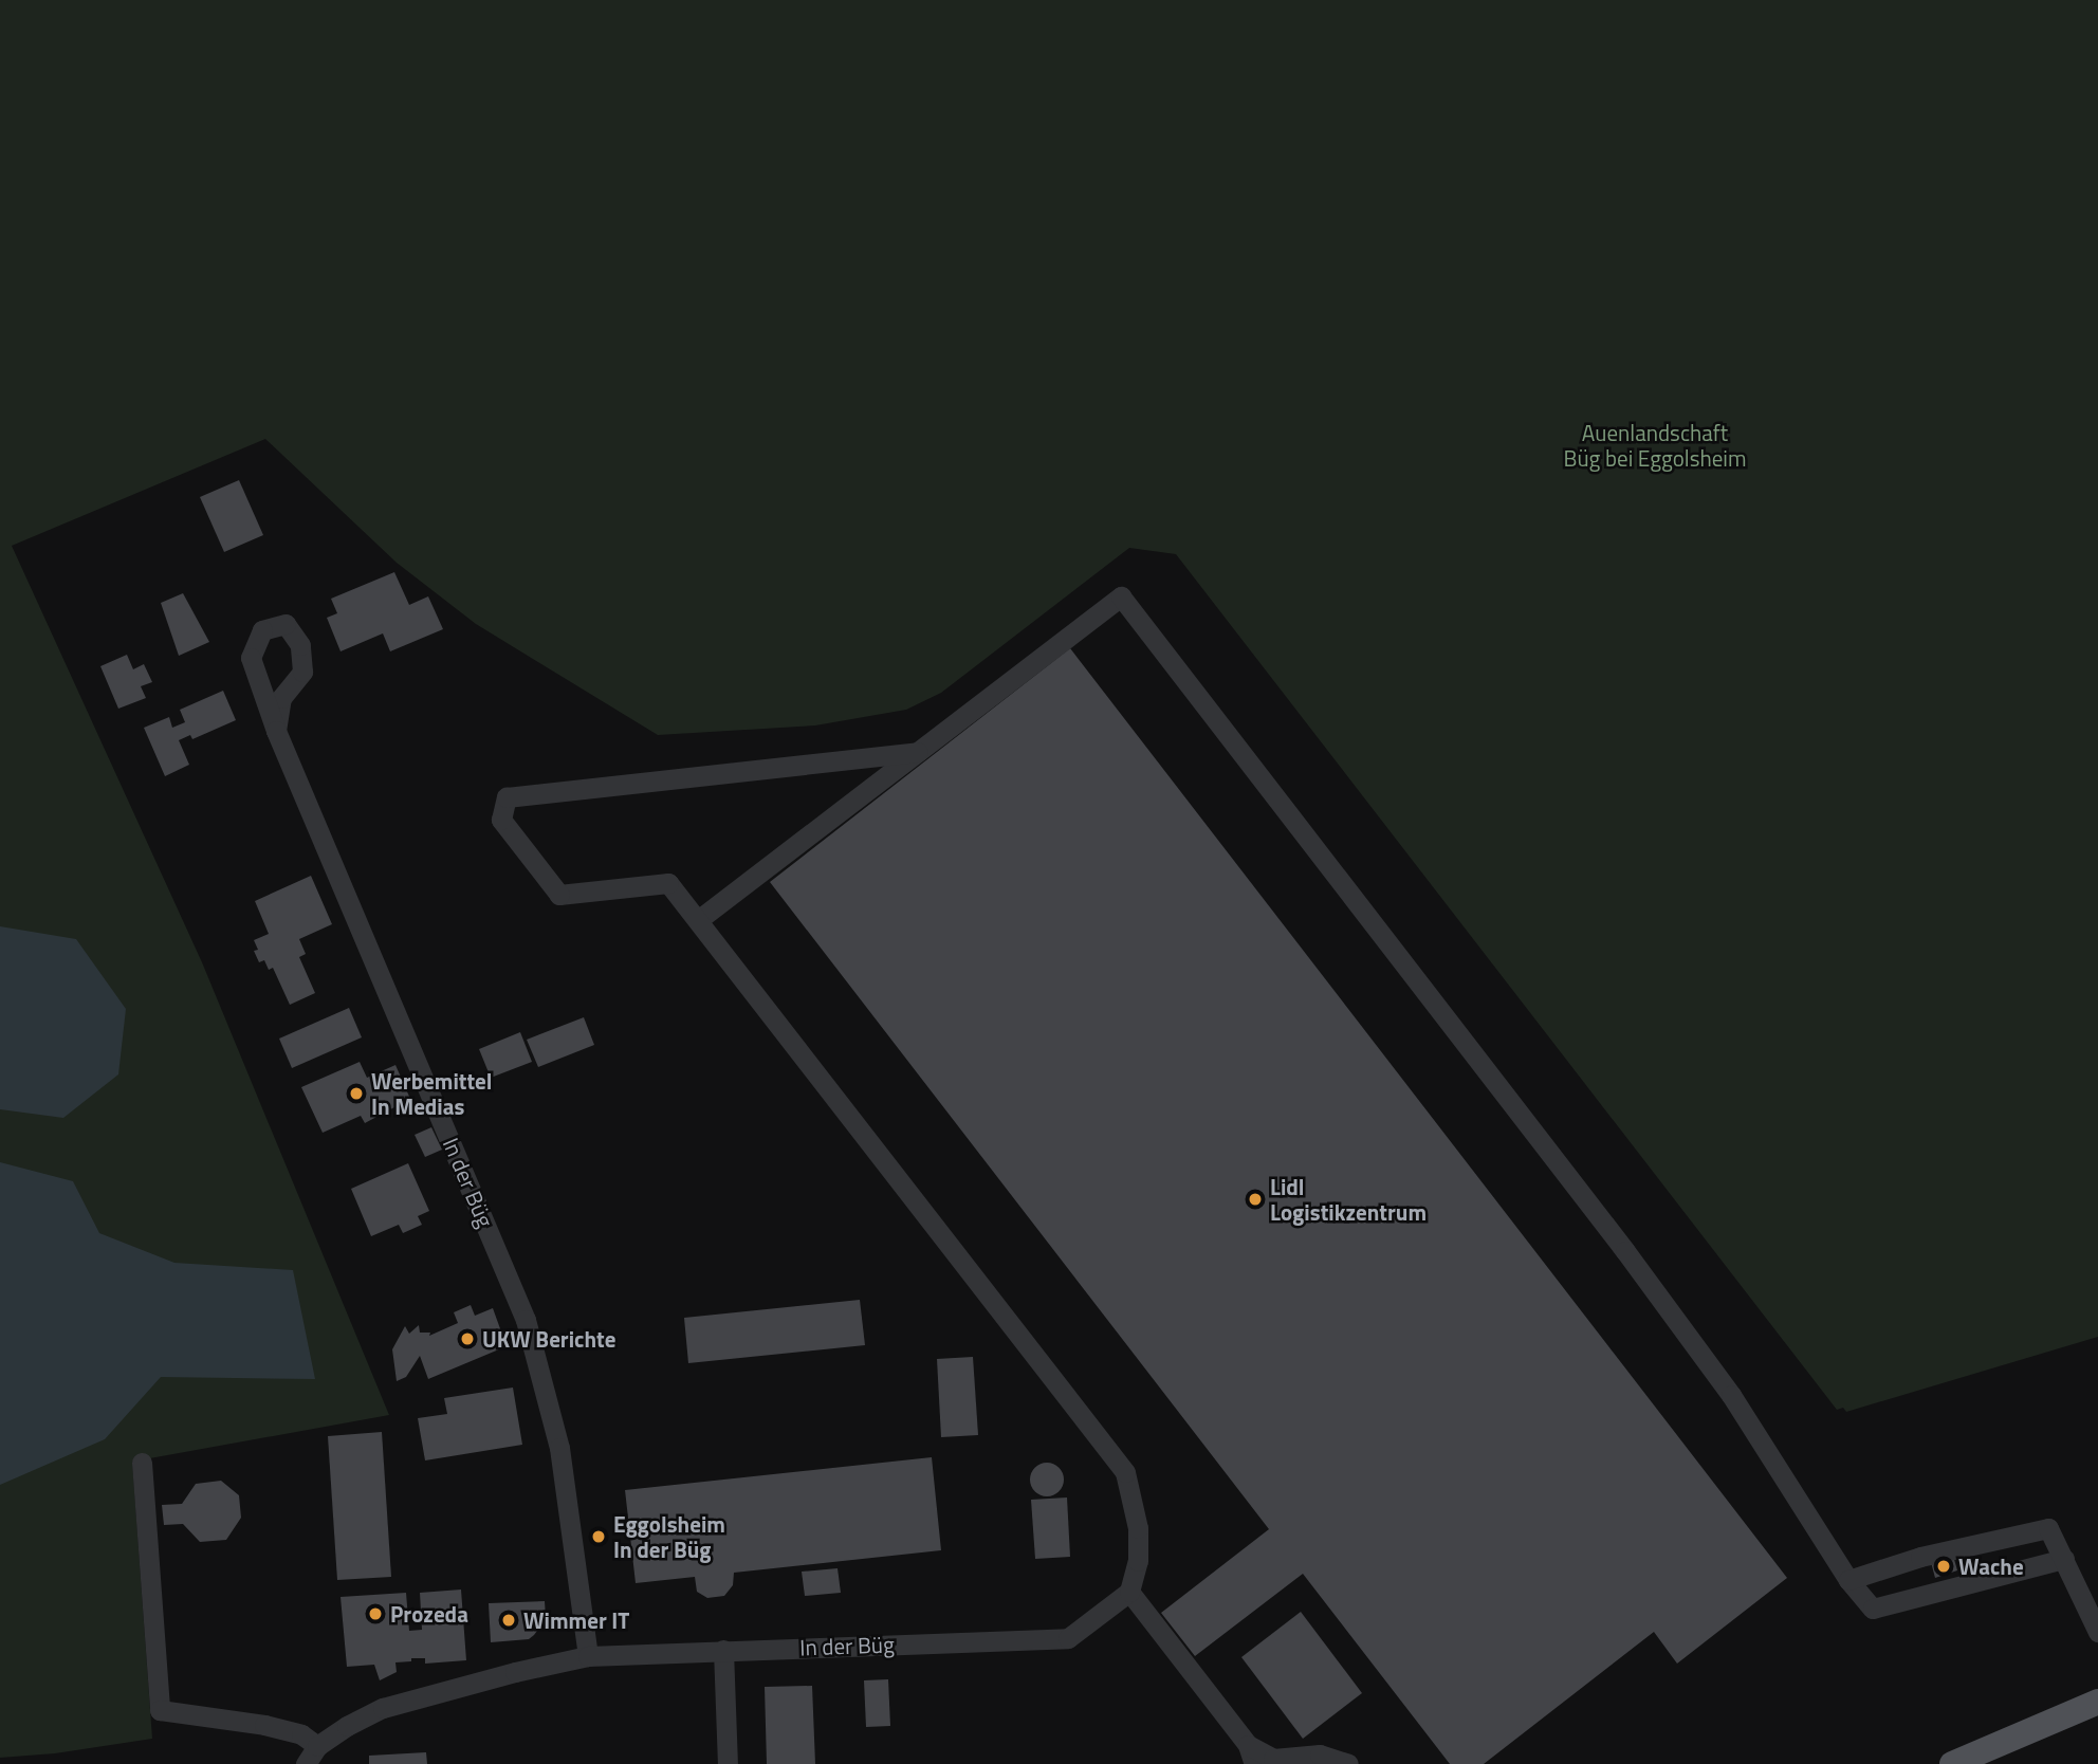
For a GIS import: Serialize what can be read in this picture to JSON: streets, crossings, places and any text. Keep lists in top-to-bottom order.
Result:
{
  "streets": {
    "street": ["In der Büg"]
  },
  "parks": ["Auenlandschaft Büg bei Eggolsheim"],
  "places": [
    "Werbemittel In Medias",
    "Lidl Logistikzentrum",
    "UKW Berichte",
    "Eggolsheim In der Büg",
    "Wache",
    "Prozeda",
    "Wimmer IT"
  ]
}
